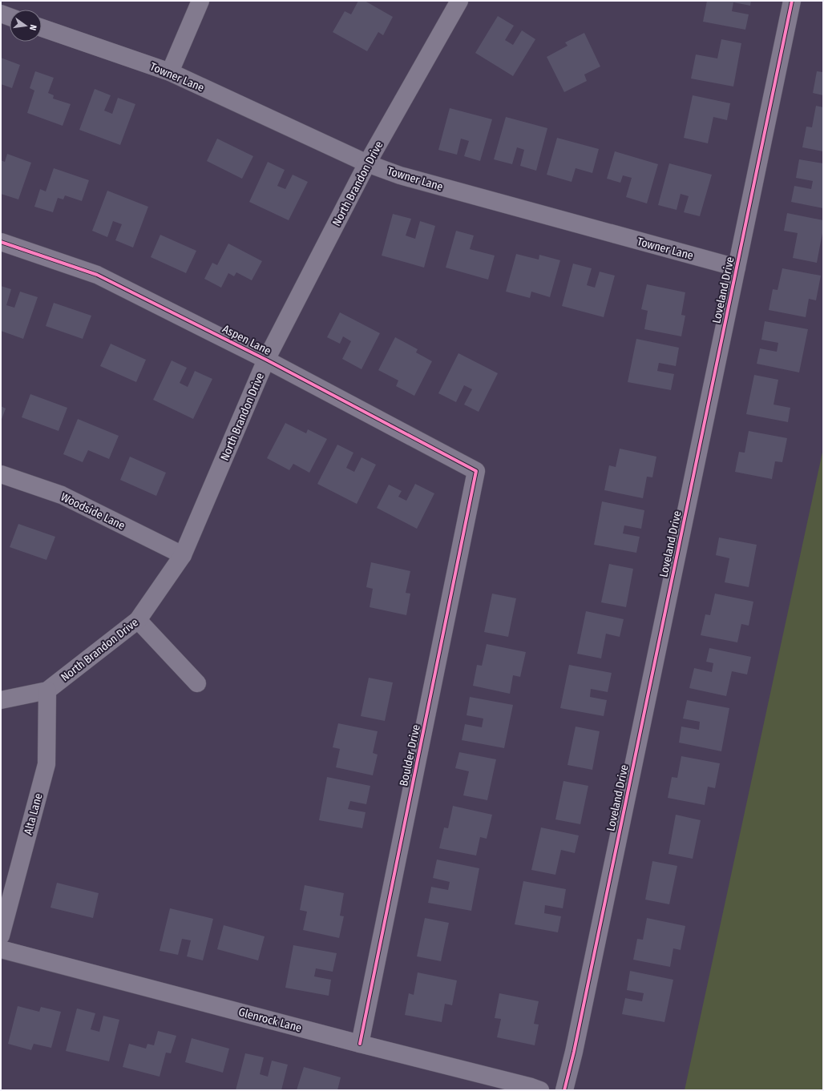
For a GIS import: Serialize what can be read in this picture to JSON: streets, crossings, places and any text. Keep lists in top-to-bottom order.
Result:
{
  "streets": {
    "street": [
      "Towner Lane",
      "North Brandon Drive",
      "Loveland Drive",
      "Aspen Lane",
      "Woodside Lane",
      "Boulder Drive",
      "Alta Lane",
      "Glenrock Lane"
    ]
  },
  "crossings": [
    ["Towner Lane", "North Brandon Drive"],
    ["Towner Lane", "Loveland Drive"],
    ["North Brandon Drive", "Aspen Lane"],
    ["North Brandon Drive", "Woodside Lane"],
    ["North Brandon Drive", "Alta Lane"],
    ["Aspen Lane", "Boulder Drive"],
    ["Boulder Drive", "Glenrock Lane"]
  ],
  "north": "right"
}
